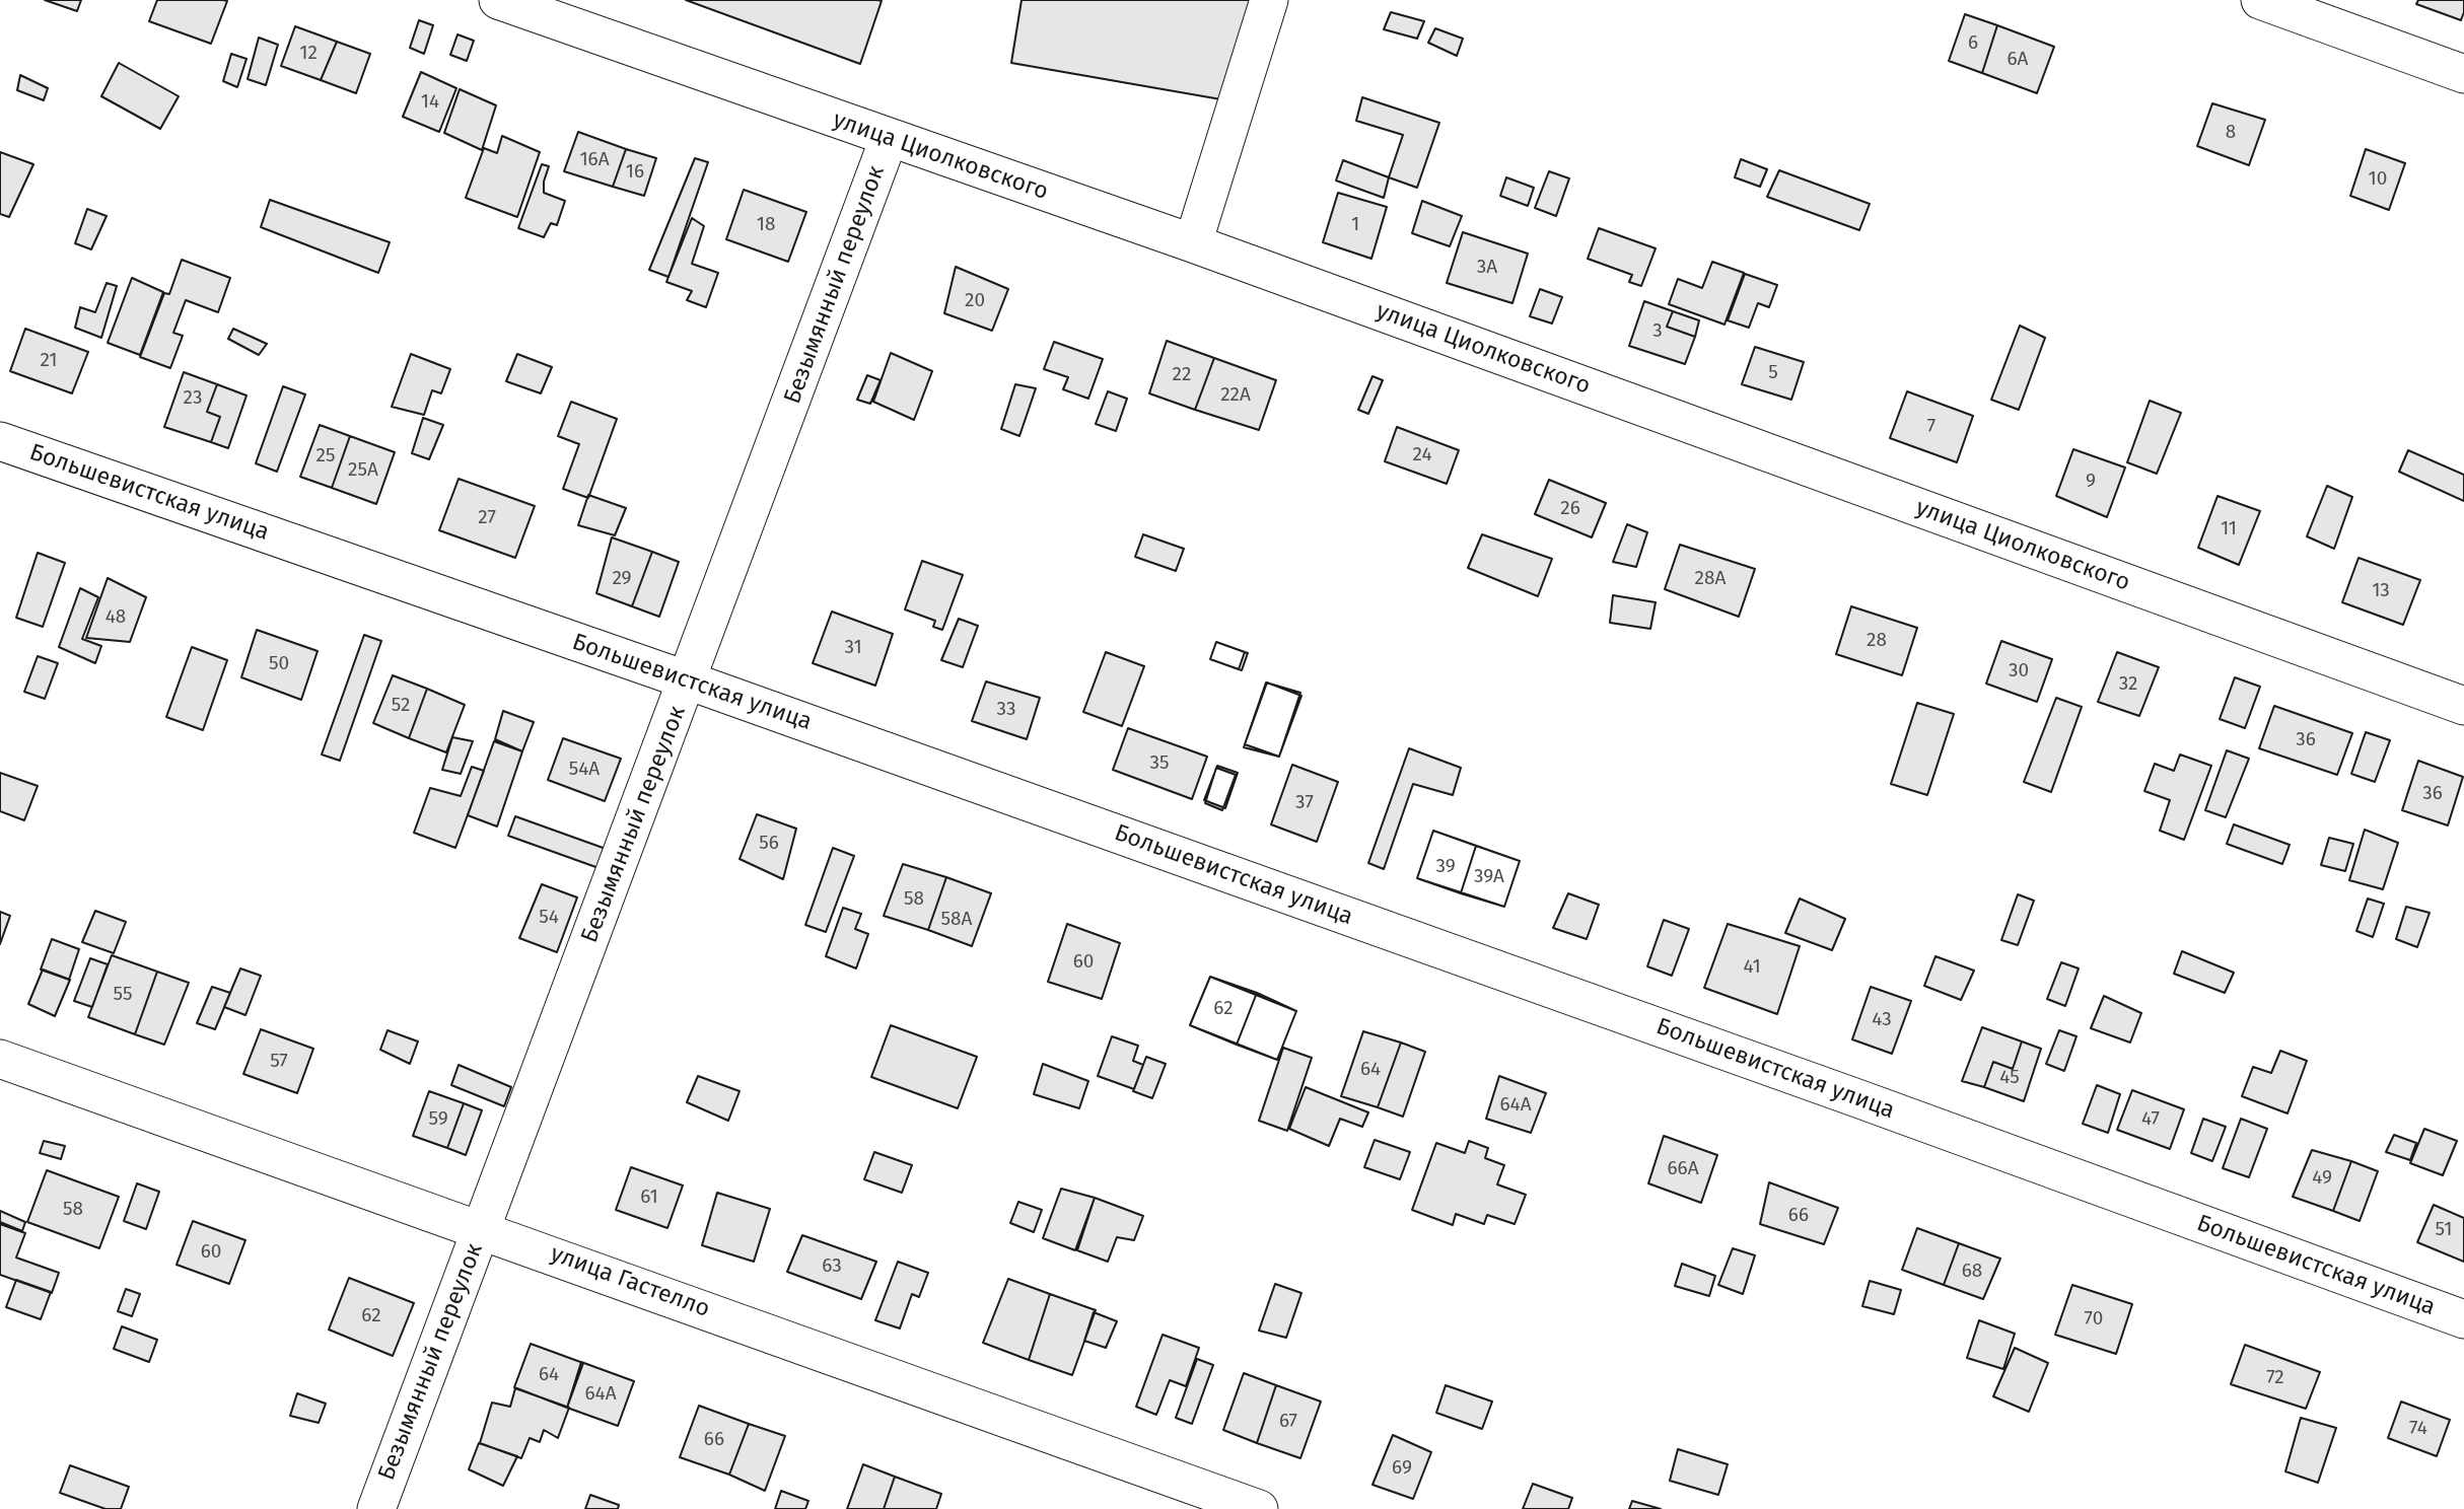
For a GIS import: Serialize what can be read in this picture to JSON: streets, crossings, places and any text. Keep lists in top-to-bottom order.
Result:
{
  "streets": {
    "street": [
      "улица Циолковского",
      "Безымянный переулок",
      "Большевистская улица",
      "улица Гастелло"
    ]
  },
  "crossings": [
    ["улица Циолковского", "Безымянный переулок"],
    ["Безымянный переулок", "Большевистская улица"],
    ["Безымянный переулок", "улица Гастелло"]
  ],
  "house_numbers": [
    "6",
    "12",
    "6А",
    "14",
    "8",
    "16А",
    "16",
    "10",
    "18",
    "1",
    "3А",
    "20",
    "3",
    "21",
    "5",
    "22",
    "22А",
    "23",
    "7",
    "24",
    "25",
    "25А",
    "9",
    "26",
    "27",
    "11",
    "29",
    "28А",
    "13",
    "48",
    "28",
    "31",
    "50",
    "30",
    "32",
    "52",
    "33",
    "36",
    "35",
    "54А",
    "36",
    "37",
    "56",
    "39",
    "39А",
    "58",
    "54",
    "58А",
    "60",
    "41",
    "55",
    "62",
    "43",
    "57",
    "64",
    "45",
    "64А",
    "59",
    "47",
    "66А",
    "49",
    "61",
    "58",
    "66",
    "51",
    "60",
    "63",
    "68",
    "62",
    "70",
    "64",
    "72",
    "64А",
    "67",
    "74",
    "66",
    "69"
  ]
}
